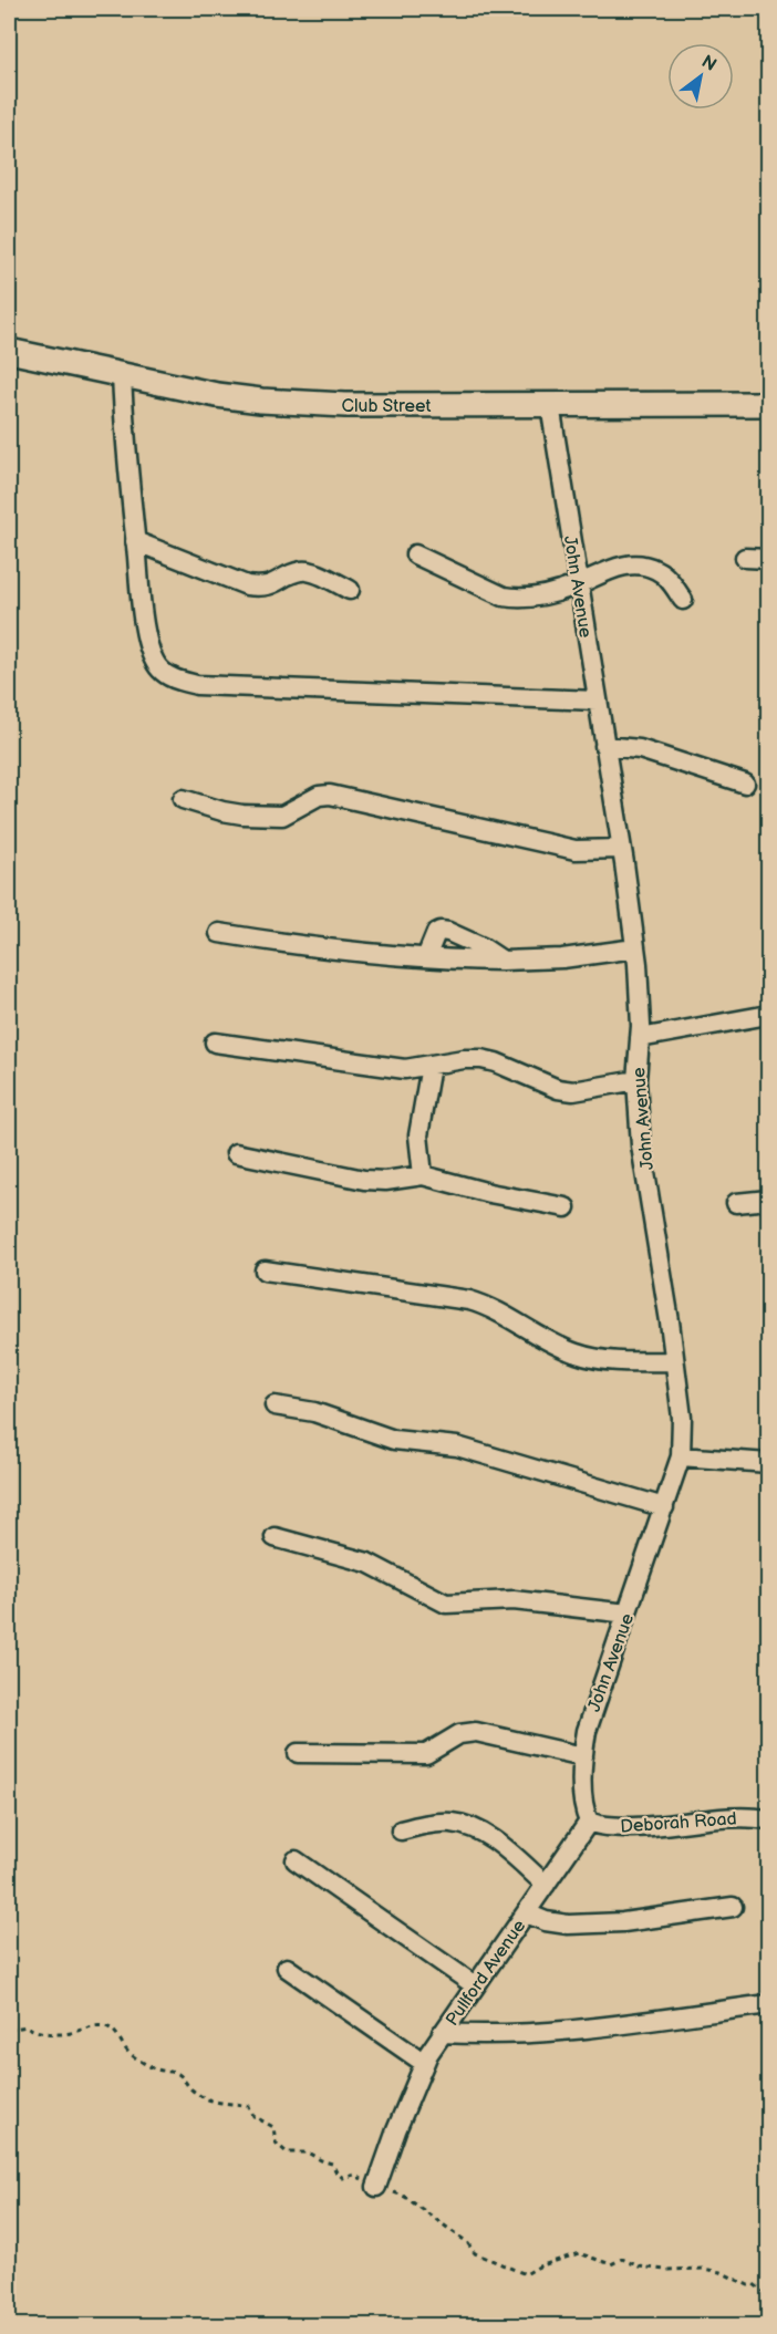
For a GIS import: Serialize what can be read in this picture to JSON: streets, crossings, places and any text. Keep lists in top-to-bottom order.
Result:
{
  "streets": {
    "main road": ["Club Street"],
    "street": ["John Avenue", "Deborah Road", "Pullford Avenue"]
  },
  "crossings": [
    ["Club Street", "John Avenue"],
    ["John Avenue", "Deborah Road"],
    ["John Avenue", "Pullford Avenue"],
    ["Deborah Road", "Pullford Avenue"]
  ],
  "north": "top right"
}
